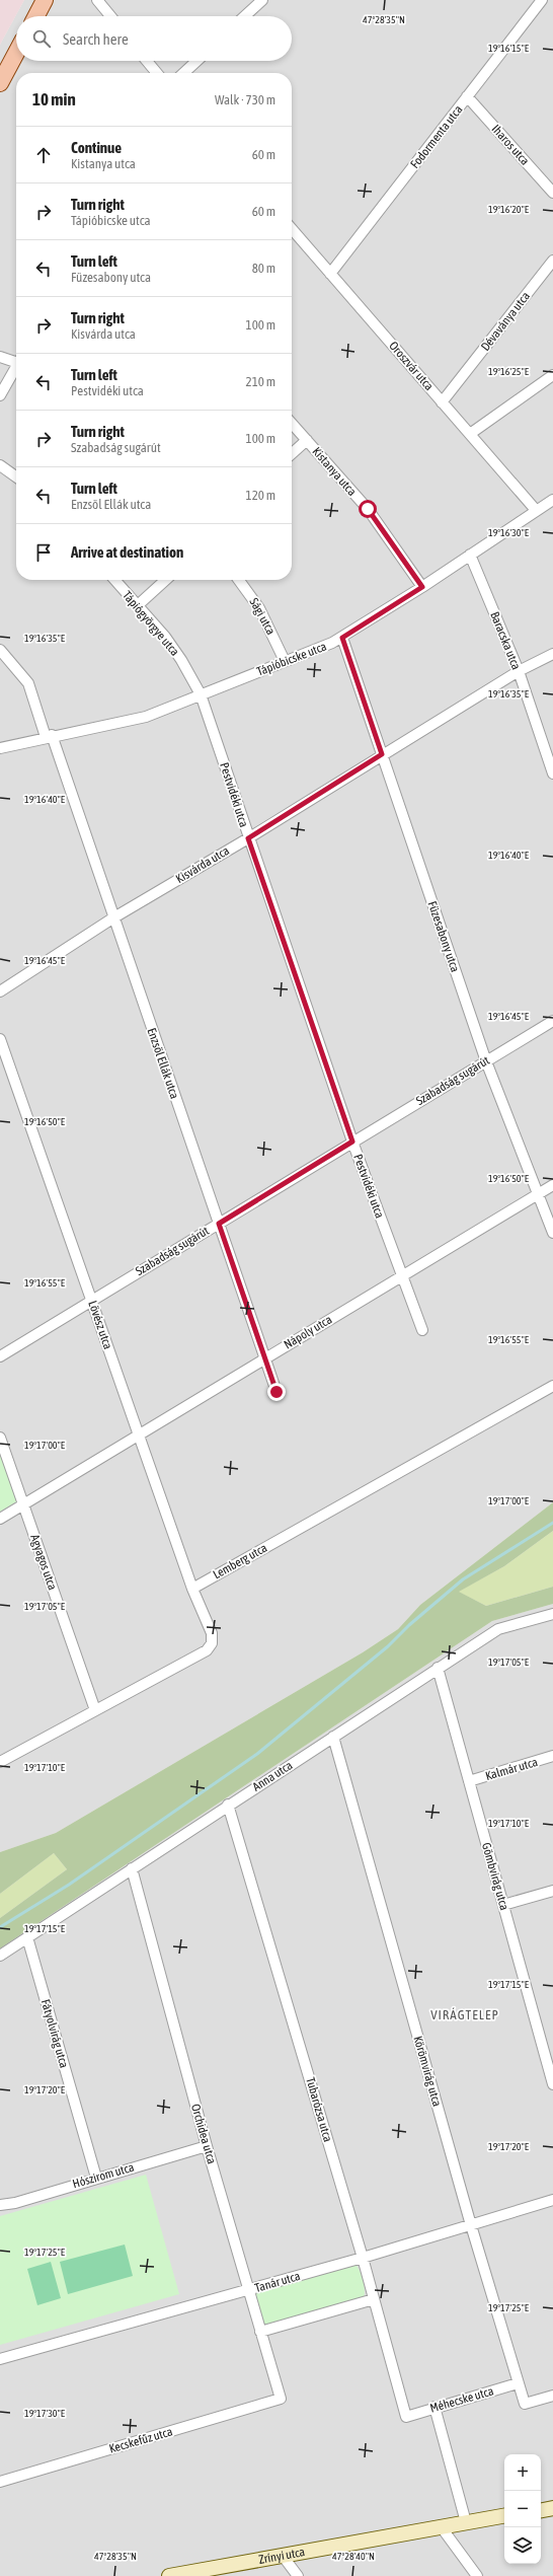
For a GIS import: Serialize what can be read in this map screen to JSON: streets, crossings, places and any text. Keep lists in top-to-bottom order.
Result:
{
  "streets": {
    "main road": ["Zrínyi utca"],
    "street": [
      "Fodormenta utca",
      "Iharos utca",
      "Dévaványa utca",
      "Oroszvár utca",
      "Kistanya utca",
      "Sági utca",
      "Tápiógyörgye utca",
      "Baracska utca",
      "Tápióbicske utca",
      "Pestvidéki utca",
      "Kisvárda utca",
      "Füzesabony utca",
      "Enzsöl Ellák utca",
      "Szabadság sugárút",
      "Lövész utca",
      "Nápoly utca",
      "Lemberg utca",
      "Agyagos utca",
      "Kalmár utca",
      "Anna utca",
      "Gömbvirág utca",
      "Fátyolvirág utca",
      "Körömvirág utca",
      "Tubarózsa utca",
      "Orchidea utca",
      "Hószirom utca",
      "Tanár utca",
      "Méhecske utca",
      "Kecskefűz utca"
    ]
  },
  "crossings": [
    ["Fodormenta utca", "Iharos utca"],
    ["Fodormenta utca", "Oroszvár utca"],
    ["Dévaványa utca", "Oroszvár utca"],
    ["Oroszvár utca", "Tápióbicske utca"],
    ["Kistanya utca", "Tápióbicske utca"],
    ["Sági utca", "Tápióbicske utca"],
    ["Tápiógyörgye utca", "Tápióbicske utca"],
    ["Tápiógyörgye utca", "Pestvidéki utca"],
    ["Baracska utca", "Tápióbicske utca"],
    ["Baracska utca", "Kisvárda utca"],
    ["Tápióbicske utca", "Pestvidéki utca"],
    ["Tápióbicske utca", "Füzesabony utca"],
    ["Tápióbicske utca", "Enzsöl Ellák utca"],
    ["Pestvidéki utca", "Kisvárda utca"],
    ["Pestvidéki utca", "Szabadság sugárút"],
    ["Pestvidéki utca", "Nápoly utca"],
    ["Kisvárda utca", "Füzesabony utca"],
    ["Kisvárda utca", "Enzsöl Ellák utca"],
    ["Füzesabony utca", "Szabadság sugárút"],
    ["Füzesabony utca", "Nápoly utca"],
    ["Enzsöl Ellák utca", "Szabadság sugárút"],
    ["Enzsöl Ellák utca", "Nápoly utca"],
    ["Szabadság sugárút", "Lövész utca"],
    ["Lövész utca", "Nápoly utca"],
    ["Lövész utca", "Lemberg utca"],
    ["Nápoly utca", "Agyagos utca"],
    ["Kalmár utca", "Gömbvirág utca"],
    ["Anna utca", "Gömbvirág utca"],
    ["Anna utca", "Fátyolvirág utca"],
    ["Anna utca", "Körömvirág utca"],
    ["Anna utca", "Tubarózsa utca"],
    ["Anna utca", "Orchidea utca"],
    ["Fátyolvirág utca", "Hószirom utca"],
    ["Körömvirág utca", "Tanár utca"],
    ["Körömvirág utca", "Méhecske utca"],
    ["Tubarózsa utca", "Tanár utca"],
    ["Tubarózsa utca", "Méhecske utca"],
    ["Orchidea utca", "Hószirom utca"],
    ["Orchidea utca", "Tanár utca"],
    ["Orchidea utca", "Kecskefűz utca"]
  ],
  "districts": ["VIRÁGTELEP"],
  "page": {
    "search": "Search here",
    "heading": ["10 min", "Walk · 730 m"],
    "list": [
      ["Continue", "Kistanya utca", "60 m"],
      ["Turn right", "Tápióbicske utca", "60 m"],
      ["Turn left", "Füzesabony utca", "80 m"],
      ["Turn right", "Kisvárda utca", "100 m"],
      ["Turn left", "Pestvidéki utca", "210 m"],
      ["Turn right", "Szabadság sugárút", "100 m"],
      ["Turn left", "Enzsöl Ellák utca", "120 m"],
      "Arrive at destination"
    ],
    "map_buttons": ["+", "−"]
  },
  "coordinates": [
    "47°28'35\"N",
    "19°16'15\"E",
    "19°16'20\"E",
    "19°16'25\"E",
    "19°16'30\"E",
    "19°16'35\"E",
    "19°16'40\"E",
    "19°16'45\"E",
    "19°16'50\"E",
    "19°16'55\"E",
    "19°17'00\"E",
    "19°17'05\"E",
    "19°17'10\"E",
    "19°17'15\"E",
    "19°17'20\"E",
    "19°17'25\"E",
    "19°17'30\"E",
    "47°28'40\"N"
  ]
}
